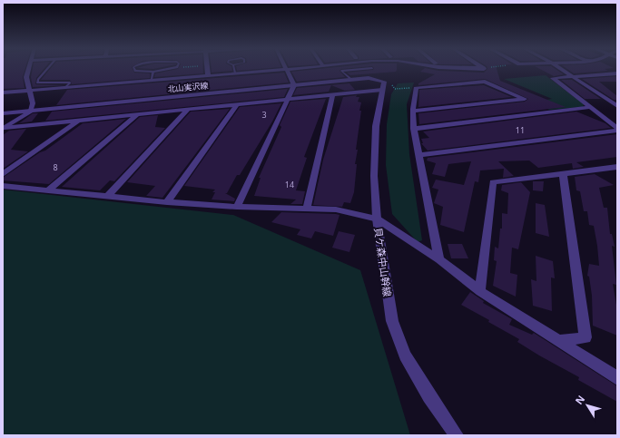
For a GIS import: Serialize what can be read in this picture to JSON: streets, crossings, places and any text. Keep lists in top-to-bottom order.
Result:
{
  "streets": {
    "street": ["北山実沢線", "貝ケ森中山幹線"]
  },
  "crossings": [
    ["北山実沢線", "貝ケ森中山幹線"]
  ],
  "house_numbers": [
    "3",
    "11",
    "8",
    "14"
  ],
  "north": "top left"
}
